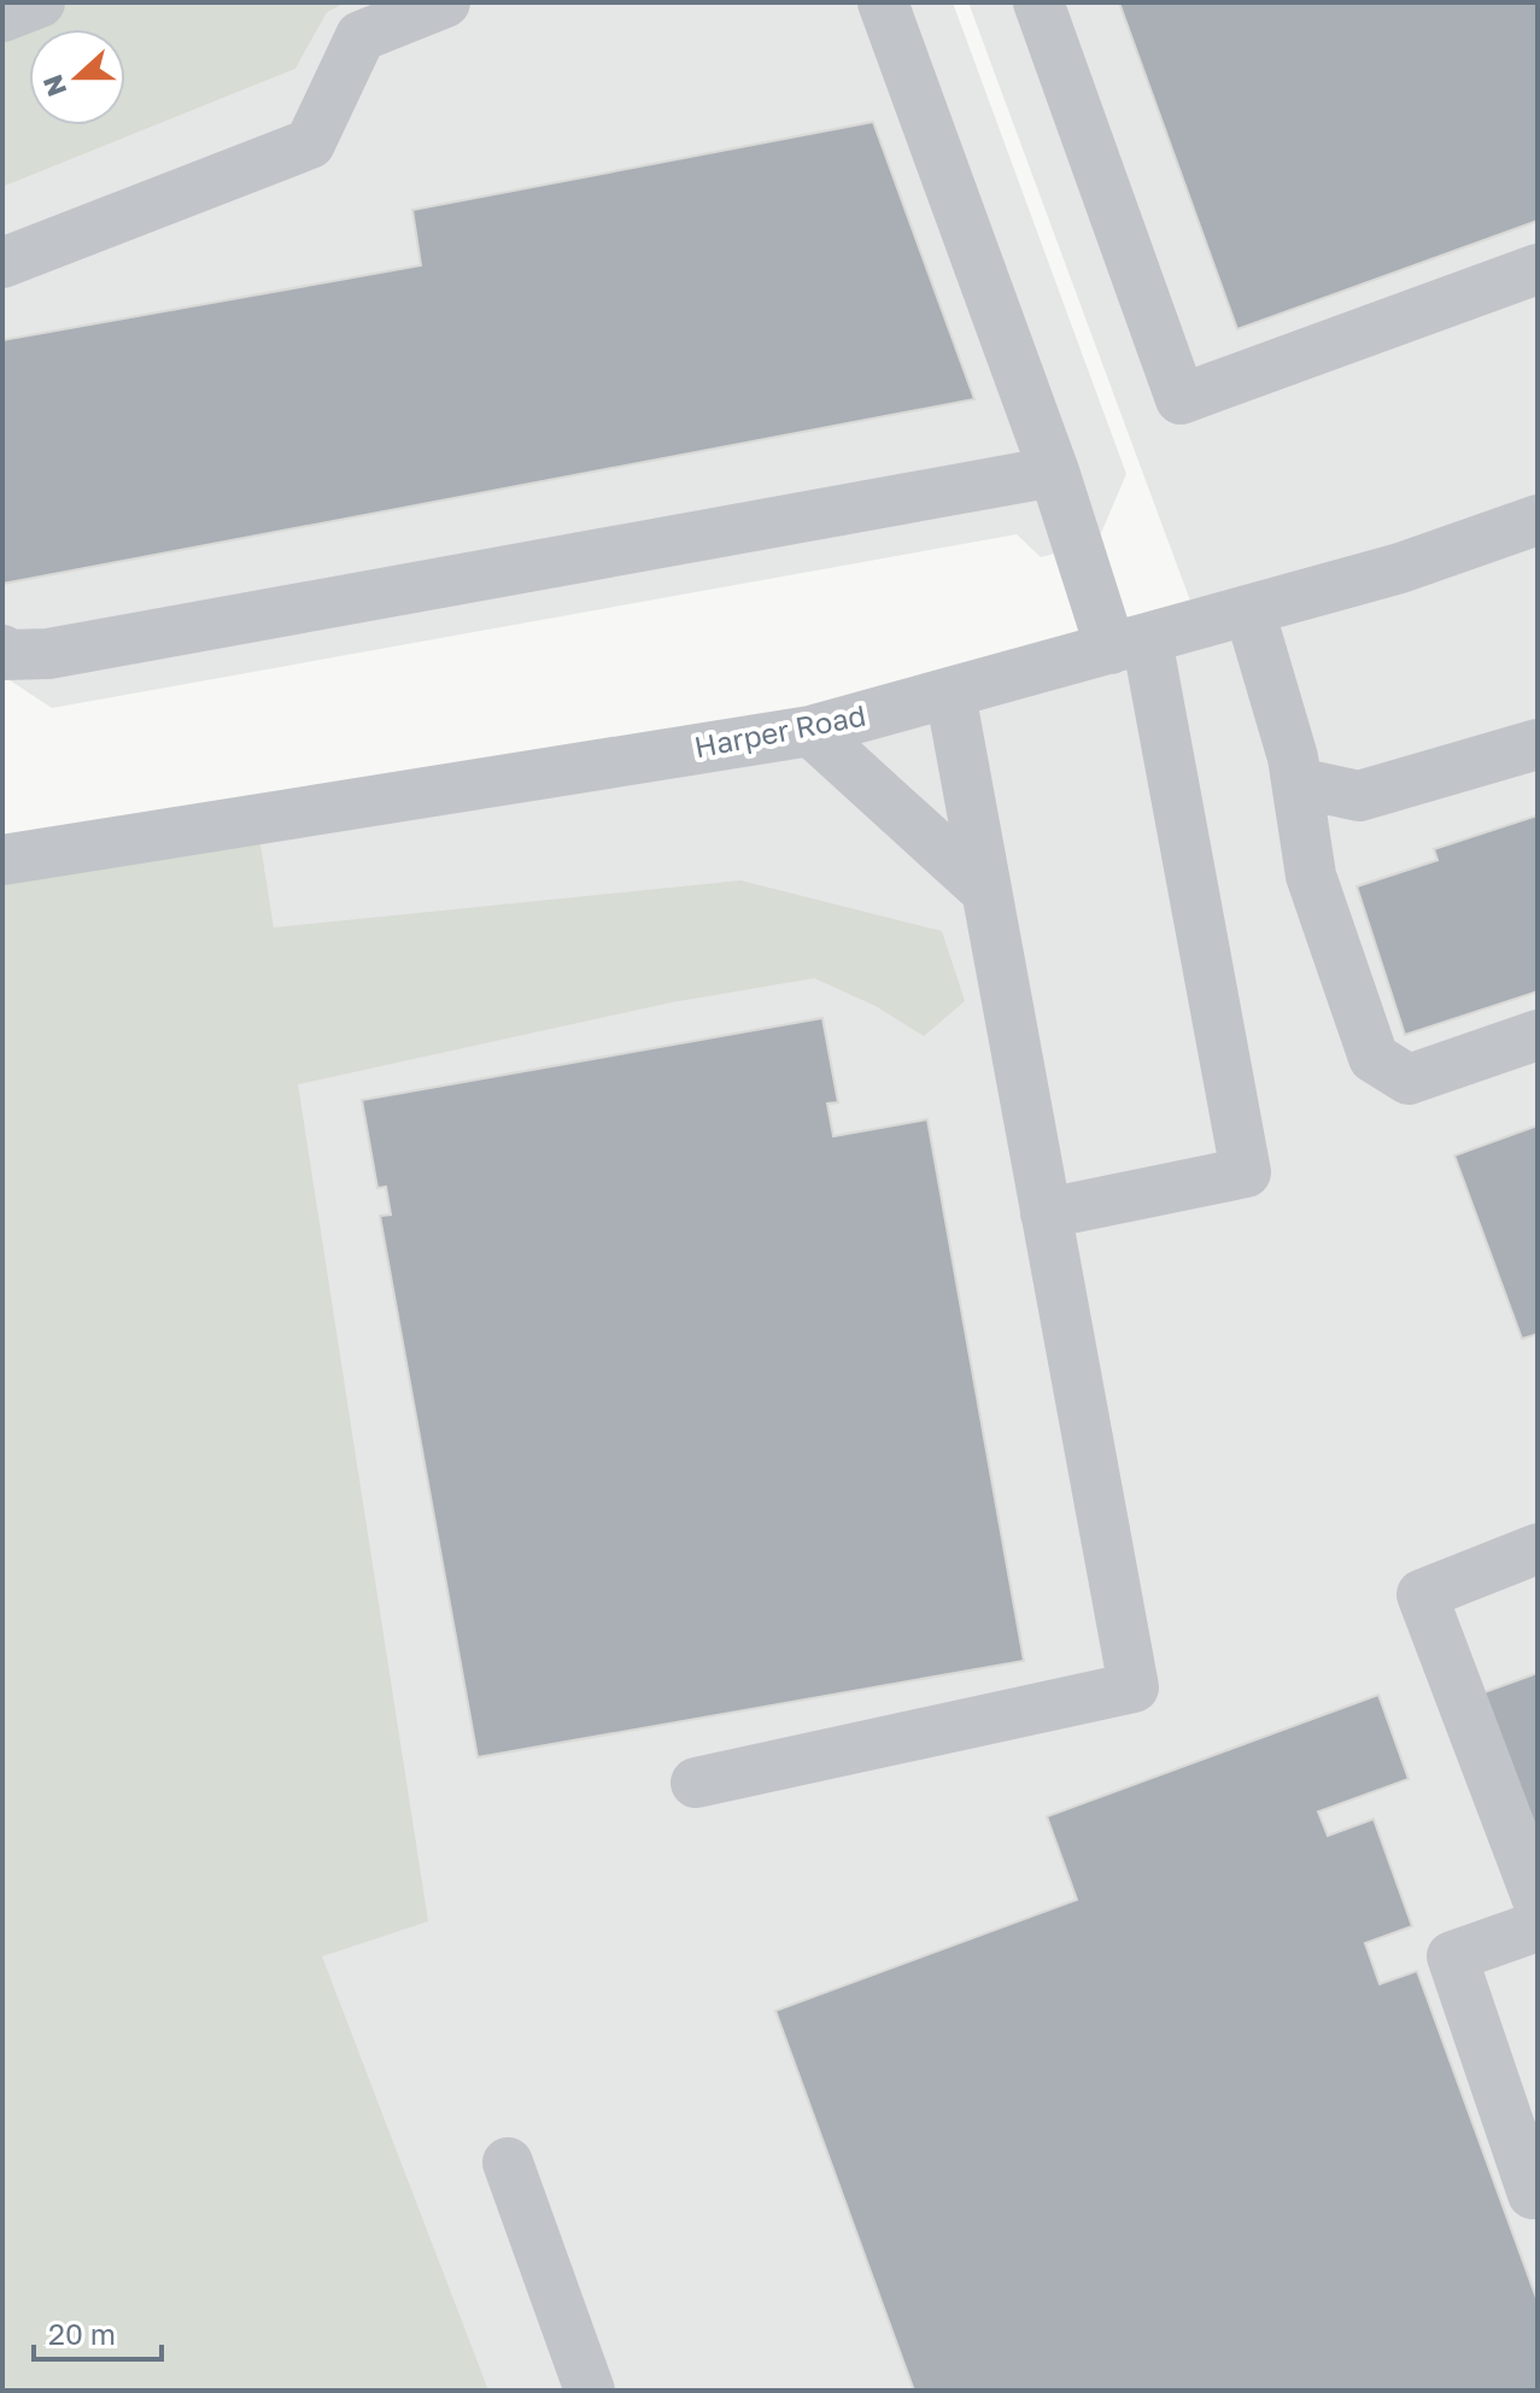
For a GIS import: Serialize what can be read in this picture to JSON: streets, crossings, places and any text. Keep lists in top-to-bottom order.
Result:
{
  "streets": {
    "street": ["Harper Road"]
  },
  "scale_bar": "20 m",
  "north": "left"
}
